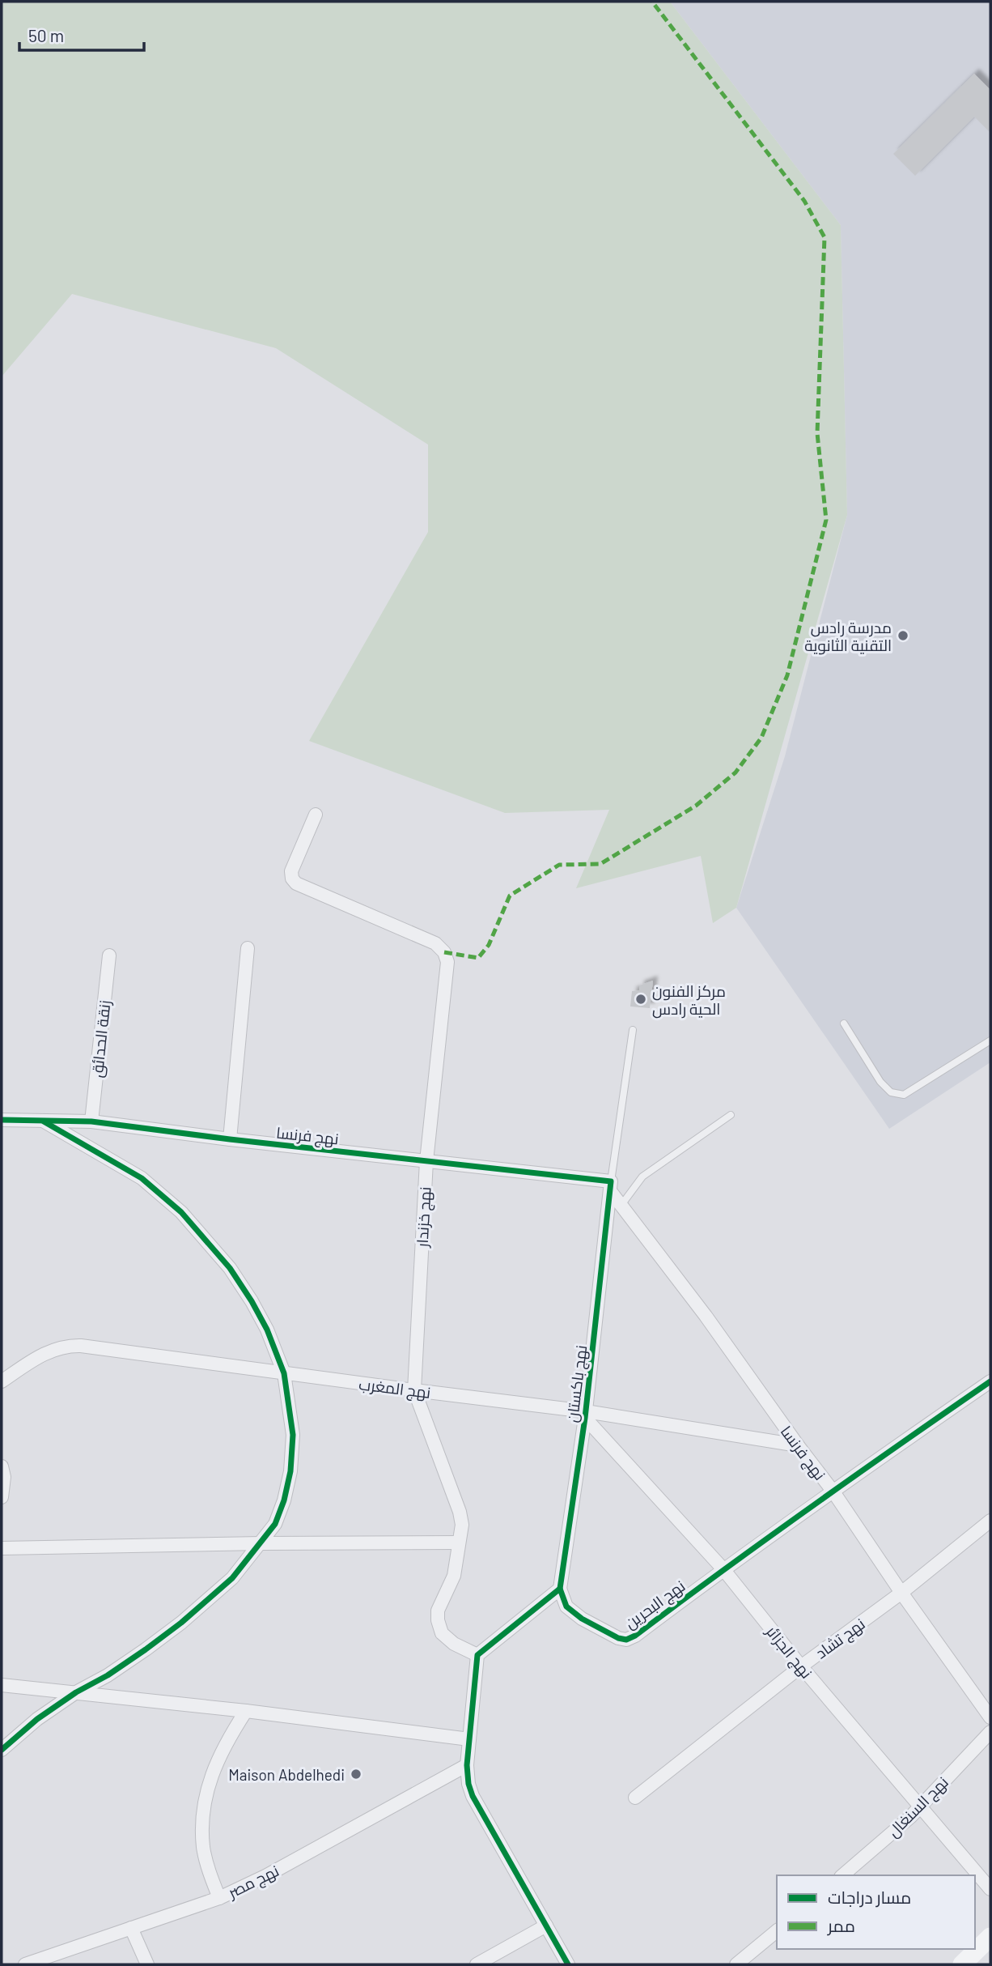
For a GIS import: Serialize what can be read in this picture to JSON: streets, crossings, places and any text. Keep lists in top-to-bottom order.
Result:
{
  "streets": {
    "street": [
      "زنقة الحدائق",
      "نهج فرنسا",
      "نهج خزندار",
      "نهج باكستان",
      "نهج المغرب",
      "نهج البحرين",
      "نهج تشاد",
      "نهج الجزائر",
      "نهج السنغال",
      "نهج مصر"
    ]
  },
  "crossings": [
    ["زنقة الحدائق", "نهج فرنسا"],
    ["نهج فرنسا", "نهج خزندار"],
    ["نهج فرنسا", "نهج باكستان"],
    ["نهج فرنسا", "نهج المغرب"],
    ["نهج فرنسا", "نهج البحرين"],
    ["نهج فرنسا", "نهج تشاد"],
    ["نهج خزندار", "نهج المغرب"],
    ["نهج باكستان", "نهج المغرب"],
    ["نهج باكستان", "نهج البحرين"],
    ["نهج باكستان", "نهج الجزائر"],
    ["نهج المغرب", "نهج الجزائر"],
    ["نهج البحرين", "نهج الجزائر"],
    ["نهج تشاد", "نهج الجزائر"],
    ["نهج الجزائر", "نهج السنغال"]
  ],
  "places": ["مدرسة رادس التقنية الثانوية", "مركز الفنون الحية رادس", "Maison Abdelhedi"],
  "legend": ["مسار دراجات", "ممر"],
  "scale_bar": "50 m"
}
